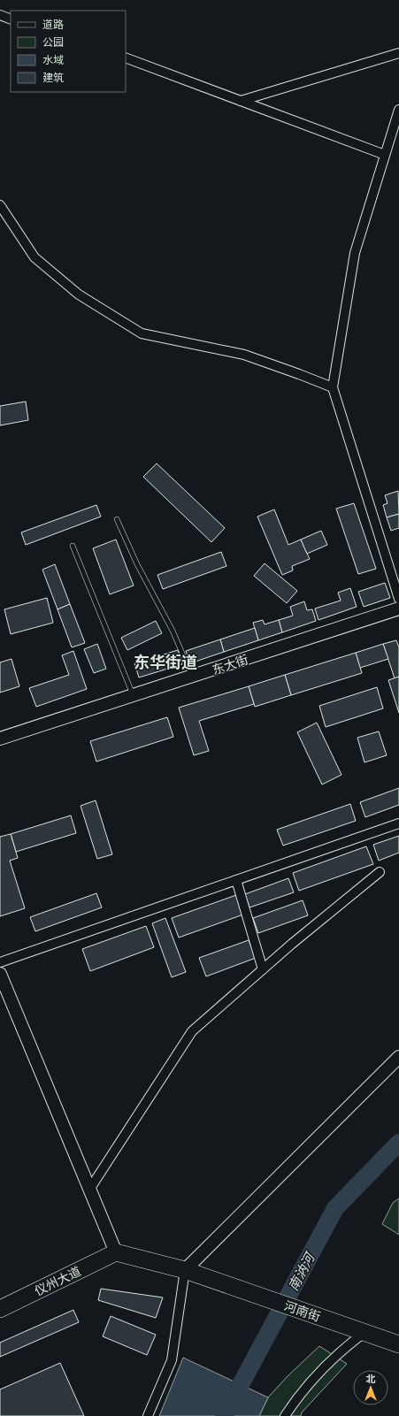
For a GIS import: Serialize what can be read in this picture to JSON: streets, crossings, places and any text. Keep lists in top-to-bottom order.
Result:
{
  "streets": {
    "highway": ["仪州大道", "河南街"],
    "street": ["东大街"]
  },
  "districts": ["东华街道"],
  "water": ["南汭河"],
  "legend": [
    "道路",
    "公园",
    "水域",
    "建筑"
  ],
  "north": "top"
}
